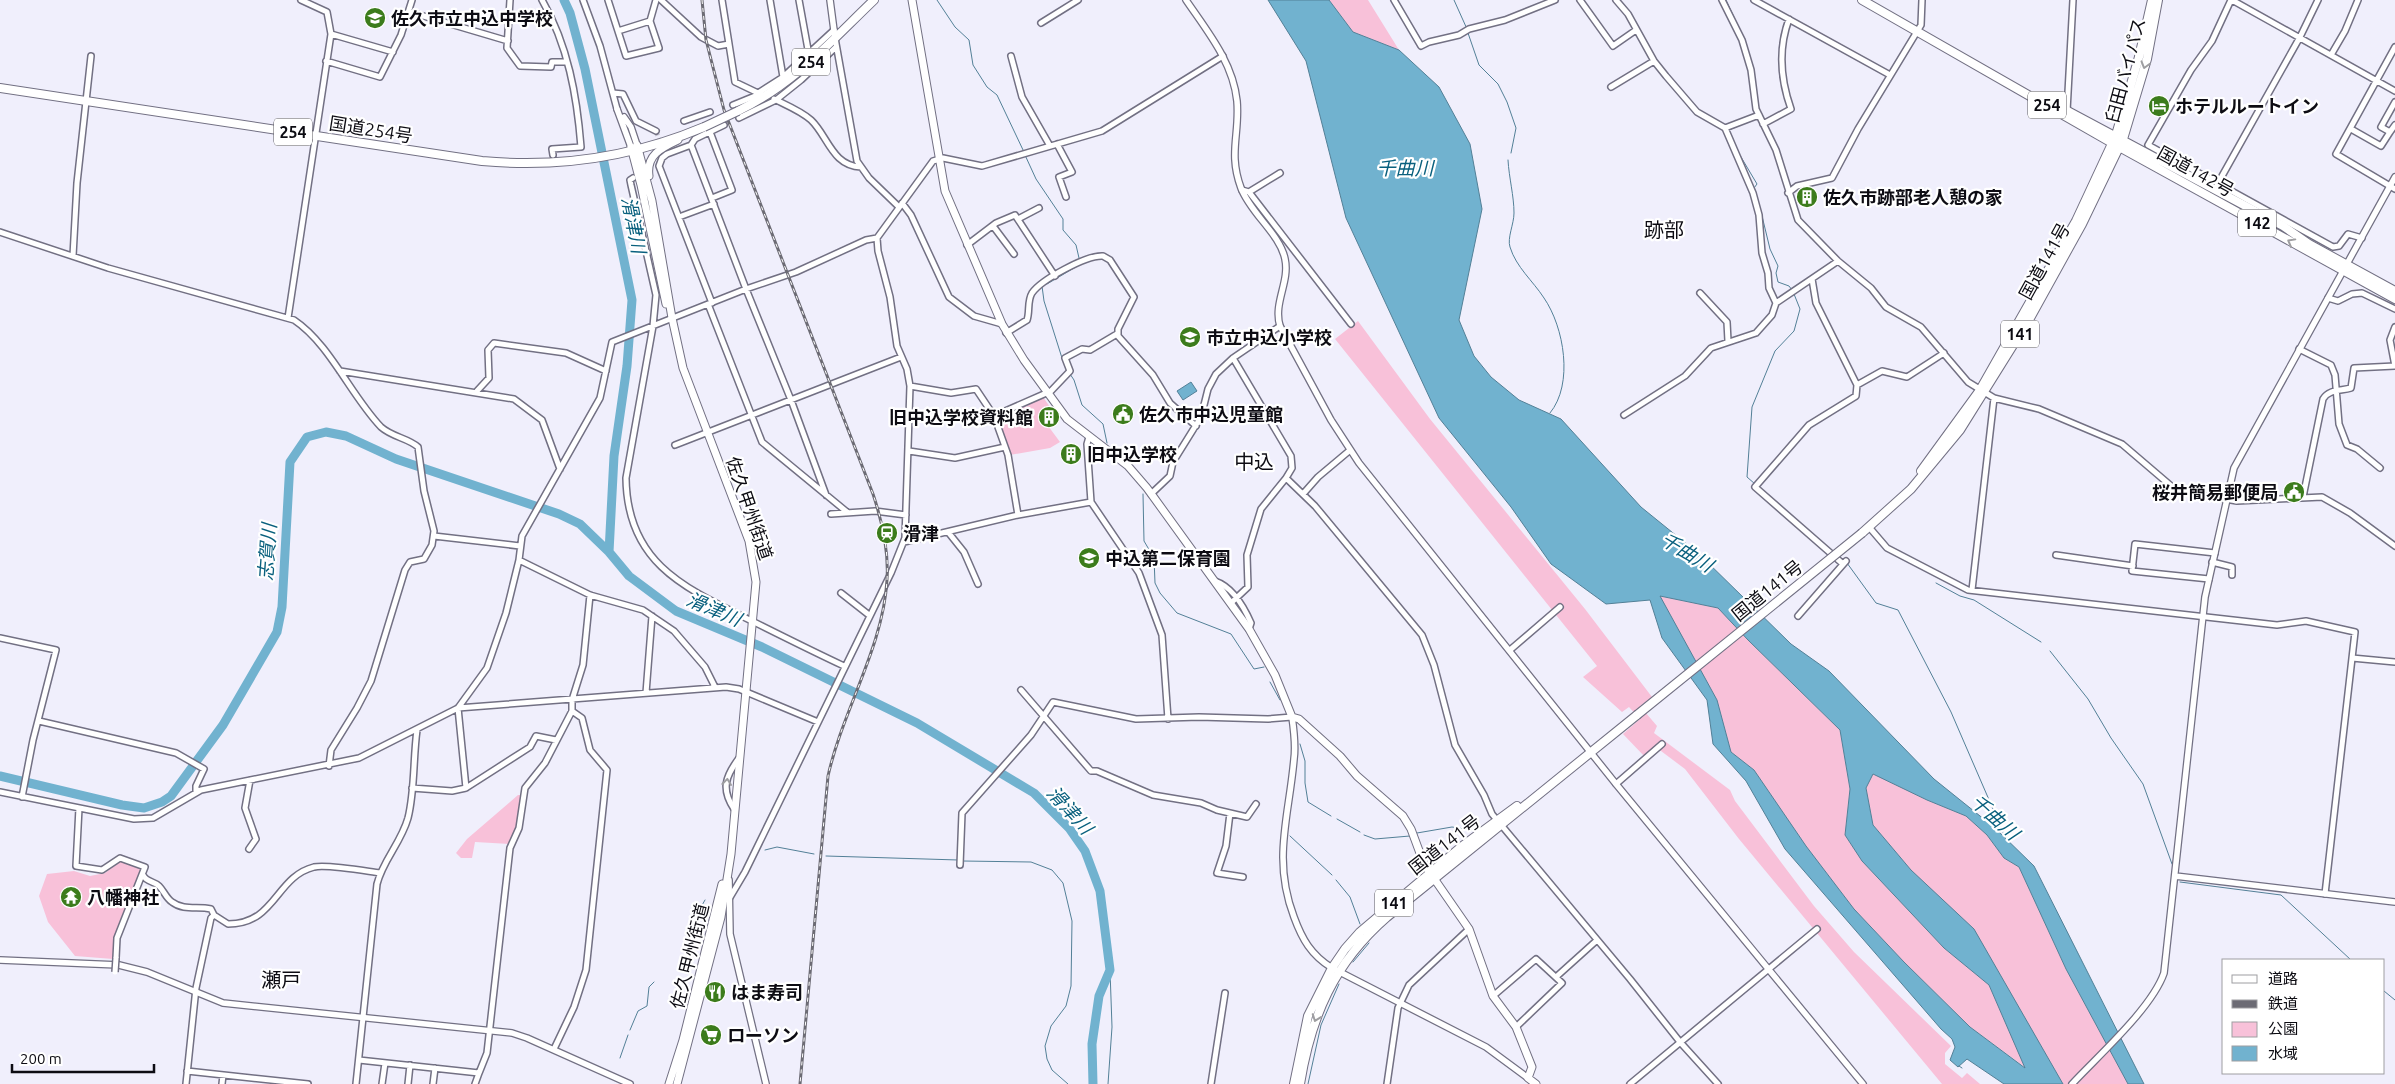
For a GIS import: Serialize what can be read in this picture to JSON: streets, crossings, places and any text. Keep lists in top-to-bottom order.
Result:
{
  "streets": {
    "highway": [
      "254",
      "臼田バイパス",
      "国道254号",
      "国道142号",
      "142",
      "国道141号",
      "141"
    ],
    "main road": ["佐久甲州街道"]
  },
  "crossings": [
    ["254", "臼田バイパス"],
    ["254", "国道254号"],
    ["254", "国道142号"],
    ["254", "国道141号"],
    ["254", "佐久甲州街道"],
    ["臼田バイパス", "国道142号"],
    ["臼田バイパス", "国道141号"],
    ["国道254号", "佐久甲州街道"],
    ["国道142号", "国道141号"]
  ],
  "districts": ["跡部", "中込", "瀬戸"],
  "water": ["千曲川", "滑津川", "志賀川"],
  "places": {
    "school or university": ["佐久市立中込中学校", "市立中込小学校", "中込第二保育園"],
    "hotel": ["ホテルルートイン"],
    "building": ["佐久市跡部老人憩の家", "旧中込学校資料館", "旧中込学校"],
    "public building": ["佐久市中込児童館", "桜井簡易郵便局"],
    "station": ["滑津"],
    "temple": ["八幡神社"],
    "restaurant": ["はま寿司"],
    "supermarket": ["ローソン"]
  },
  "legend": [
    "道路",
    "鉄道",
    "公園",
    "水域"
  ],
  "scale_bar": "200 m"
}
